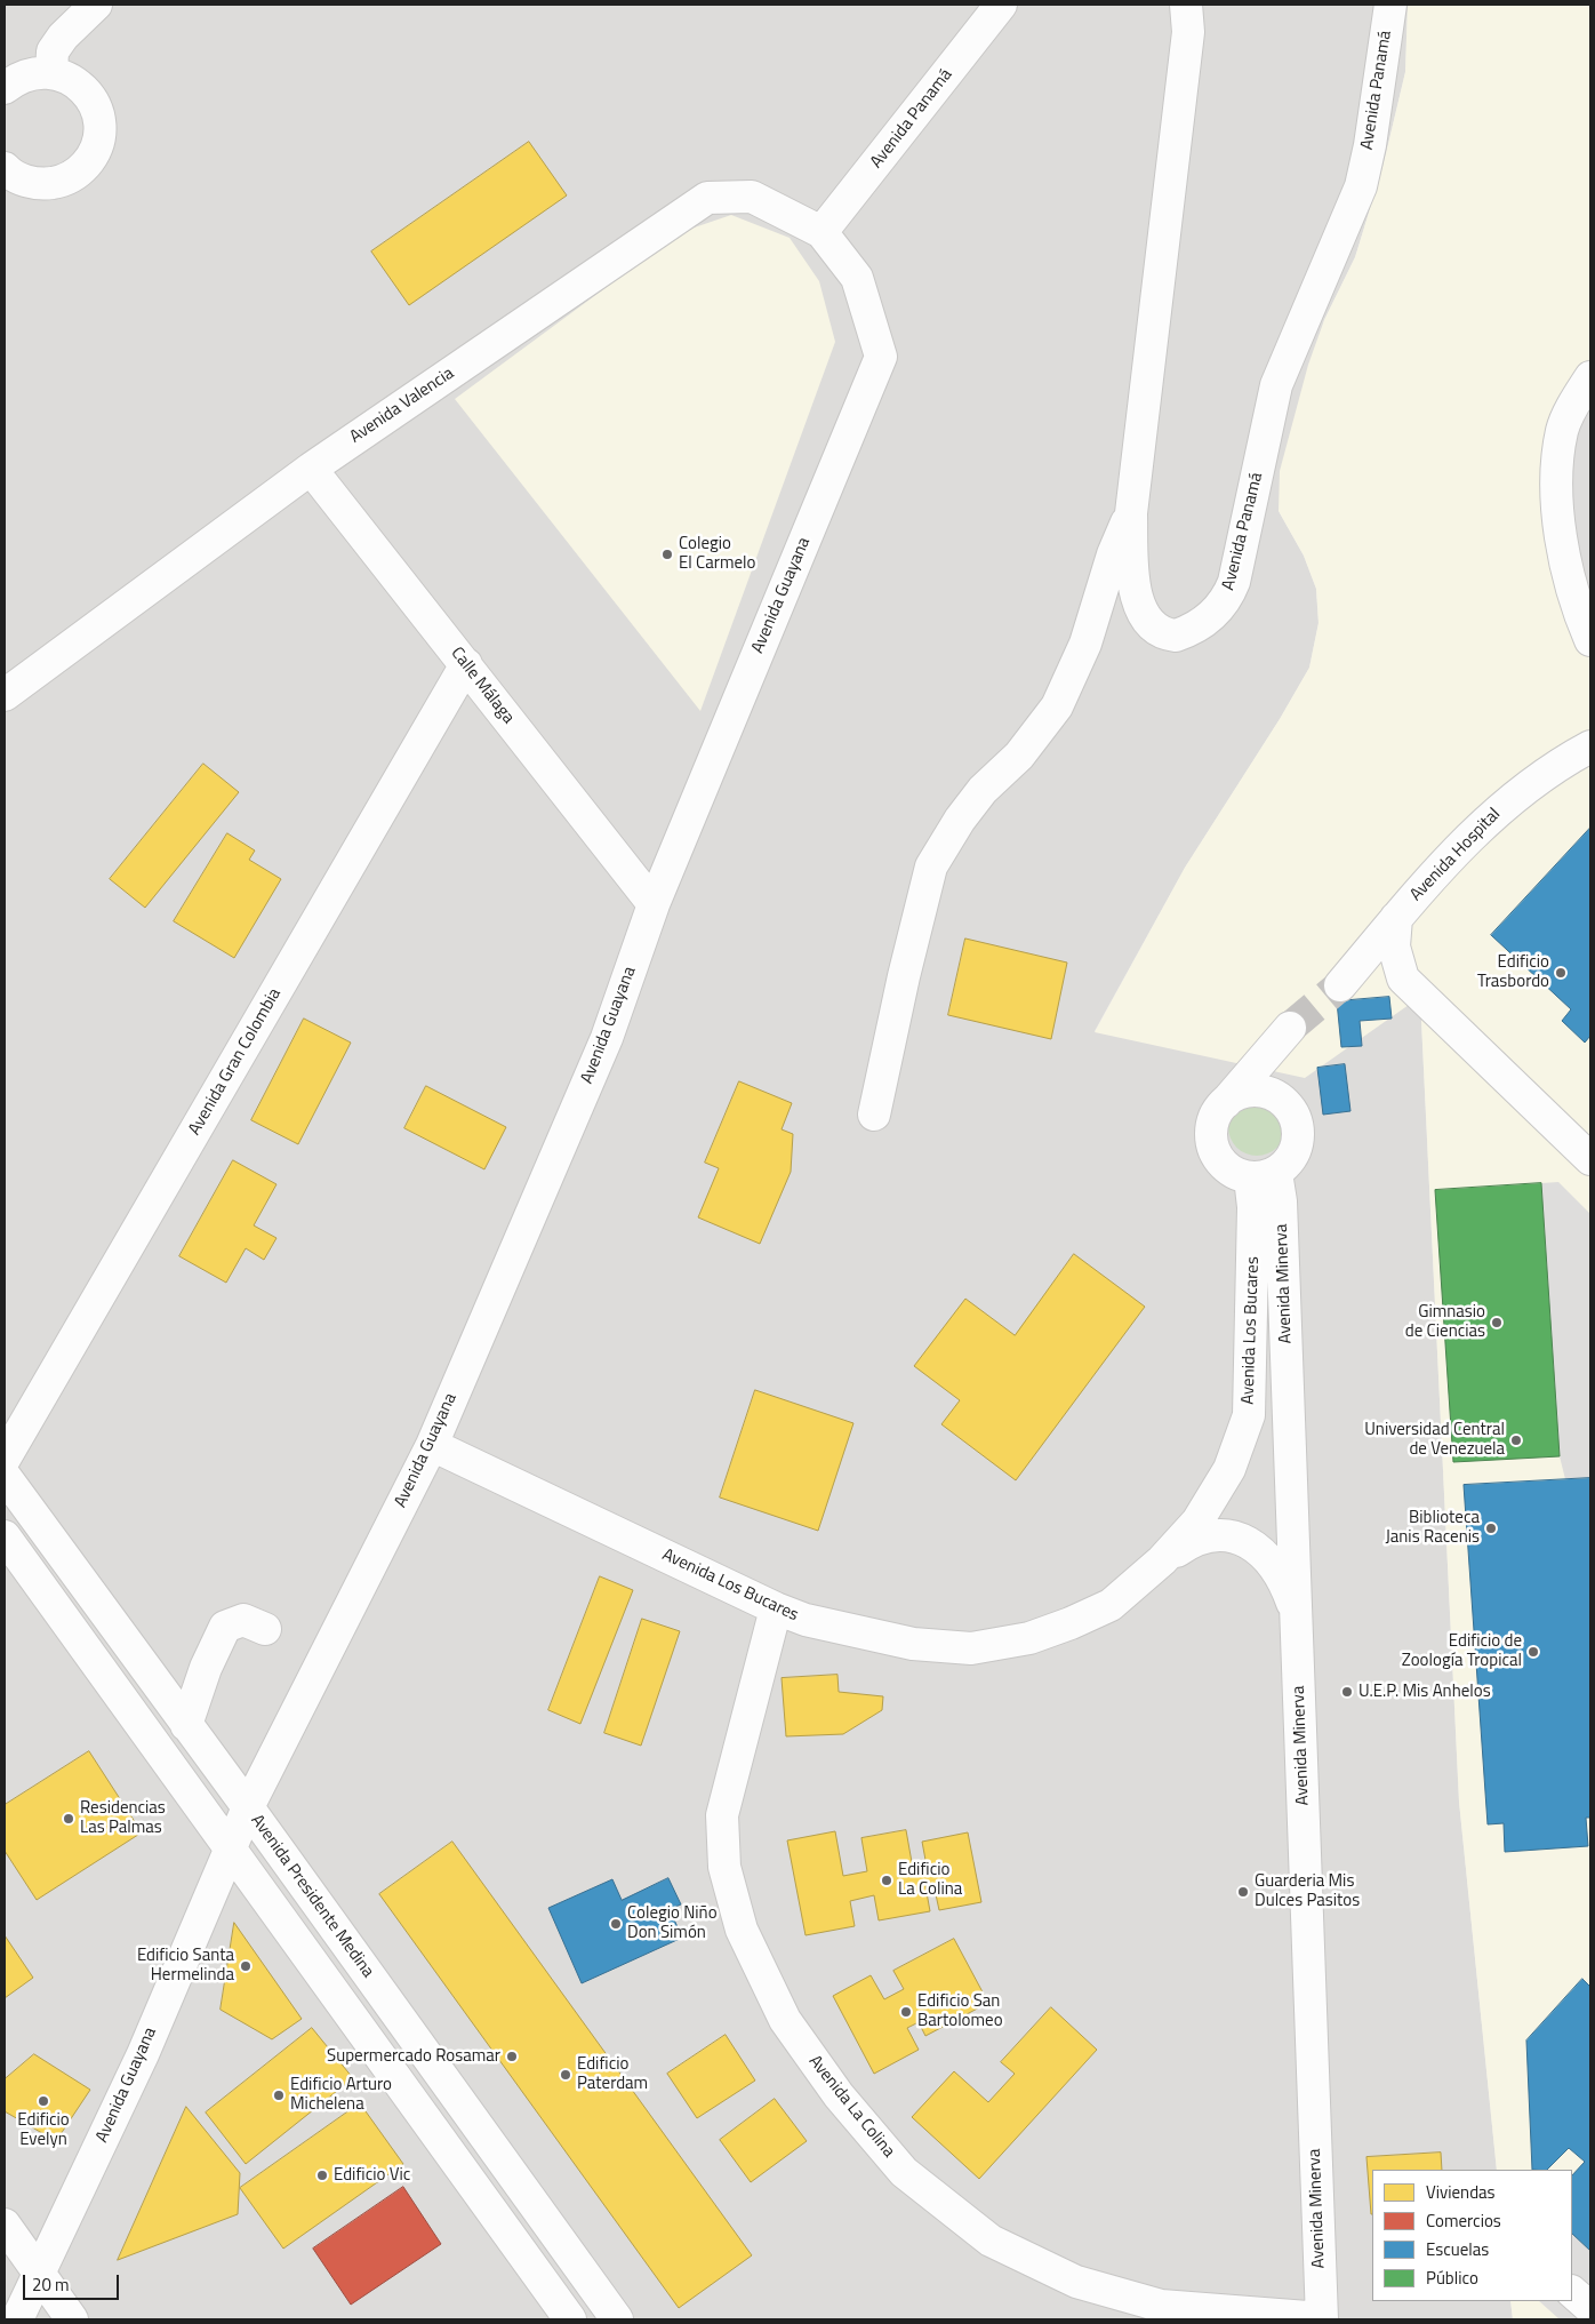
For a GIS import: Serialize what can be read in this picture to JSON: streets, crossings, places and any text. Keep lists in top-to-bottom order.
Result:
{
  "streets": {
    "street": [
      "Avenida Panamá",
      "Avenida Valencia",
      "Avenida Guayana",
      "Calle Málaga",
      "Avenida Hospital",
      "Avenida Gran Colombia",
      "Avenida Minerva",
      "Avenida Los Bucares",
      "Avenida Presidente Medina",
      "Avenida La Colina"
    ]
  },
  "crossings": [
    ["Avenida Panamá", "Avenida Valencia"],
    ["Avenida Panamá", "Avenida Guayana"],
    ["Avenida Valencia", "Avenida Guayana"],
    ["Avenida Valencia", "Calle Málaga"],
    ["Avenida Guayana", "Calle Málaga"],
    ["Avenida Guayana", "Avenida Los Bucares"],
    ["Avenida Guayana", "Avenida Presidente Medina"],
    ["Calle Málaga", "Avenida Gran Colombia"],
    ["Avenida Minerva", "Avenida Los Bucares"],
    ["Avenida Minerva", "Avenida La Colina"],
    ["Avenida Los Bucares", "Avenida La Colina"]
  ],
  "places": [
    "Colegio El Carmelo",
    "Edificio Trasbordo",
    "Gimnasio de Ciencias",
    "Universidad Central de Venezuela",
    "Biblioteca Janis Racenis",
    "Edificio de Zoología Tropical",
    "U.E.P. Mis Anhelos",
    "Residencias Las Palmas",
    "Edificio La Colina",
    "Guarderia Mis Dulces Pasitos",
    "Colegio Niño Don Simón",
    "Edificio Santa Hermelinda",
    "Edificio San Bartolomeo",
    "Supermercado Rosamar",
    "Edificio Paterdam",
    "Edificio Arturo Michelena",
    "Edificio Evelyn",
    "Edificio Vic"
  ],
  "legend": [
    "Viviendas",
    "Comercios",
    "Escuelas",
    "Público"
  ],
  "scale_bar": "20 m"
}
